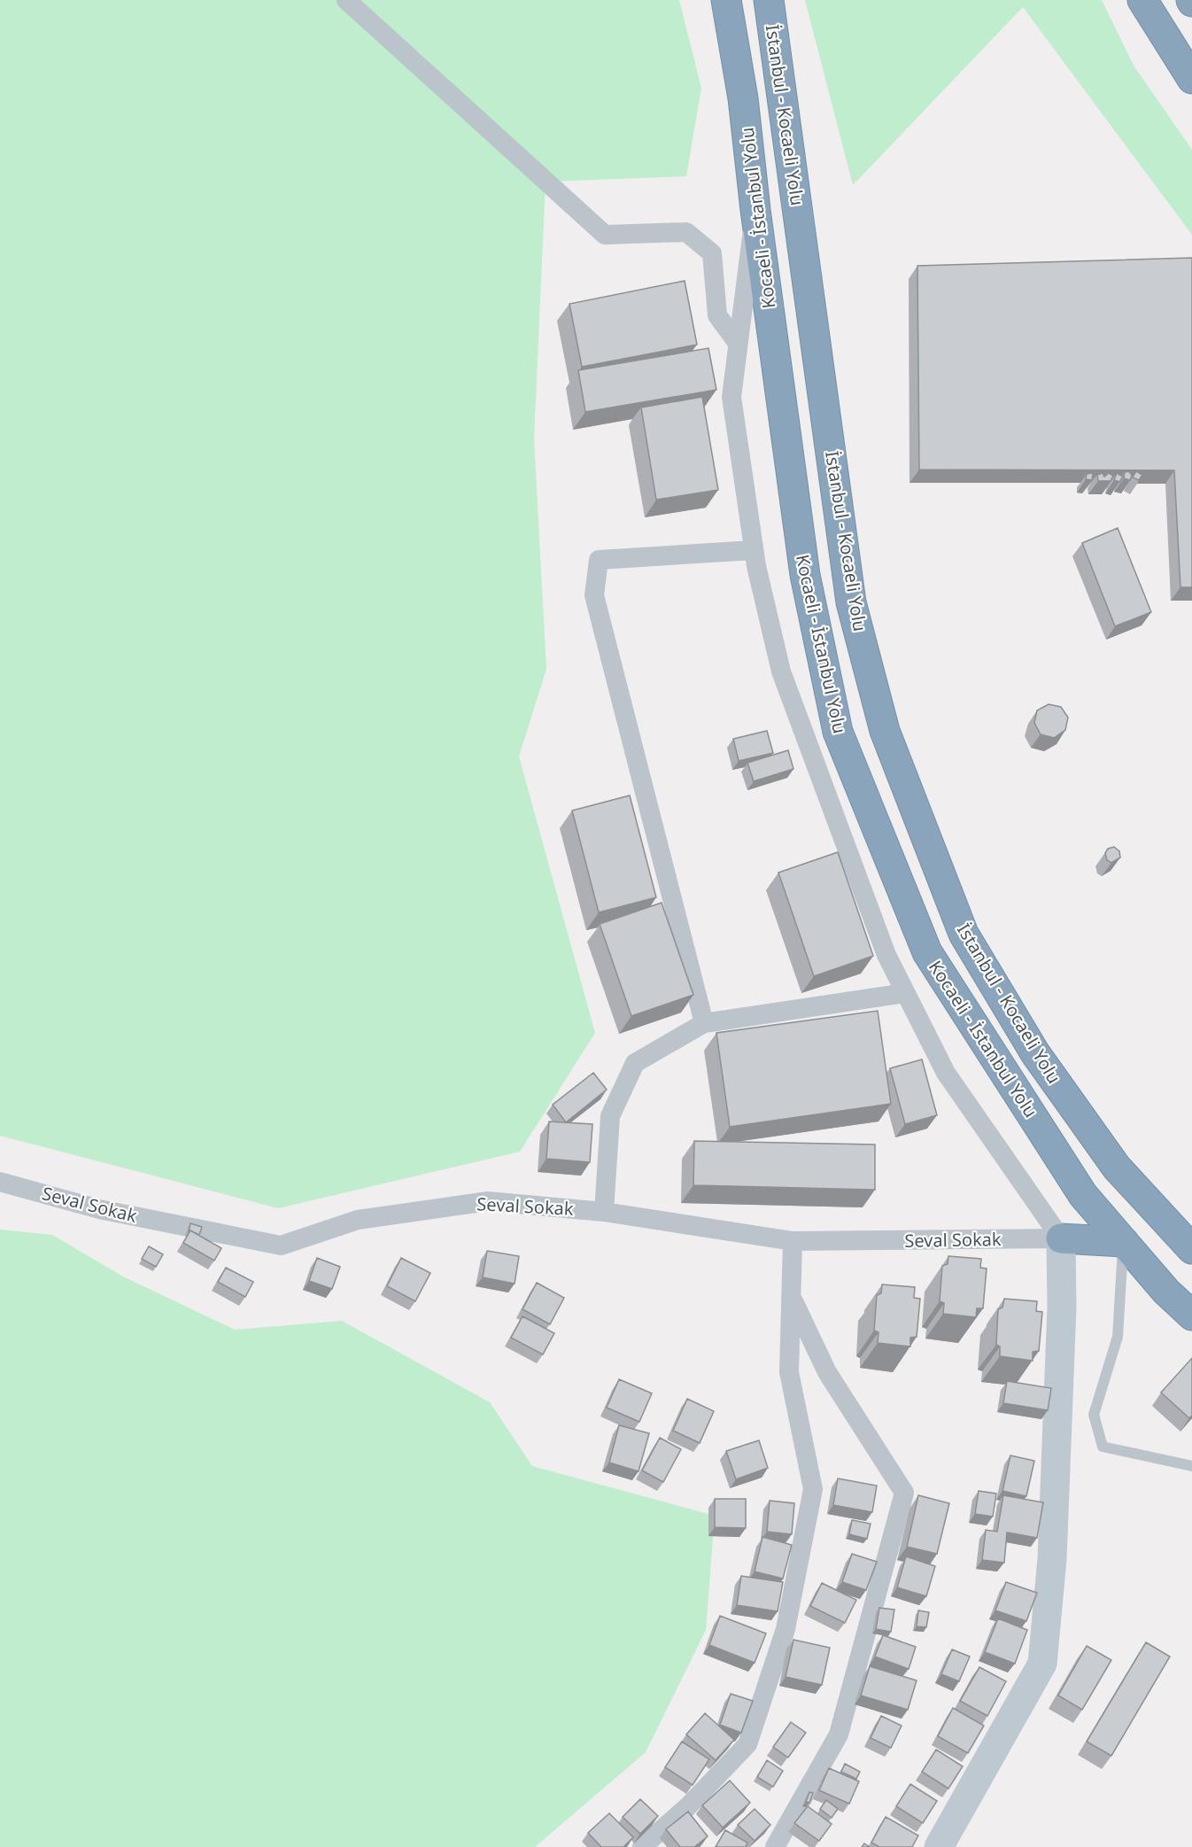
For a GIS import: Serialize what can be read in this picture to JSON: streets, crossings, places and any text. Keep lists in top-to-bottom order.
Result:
{
  "streets": {
    "highway": ["İstanbul - Kocaeli Yolu", "Kocaeli - İstanbul Yolu"],
    "street": ["Seval Sokak"]
  }
}
